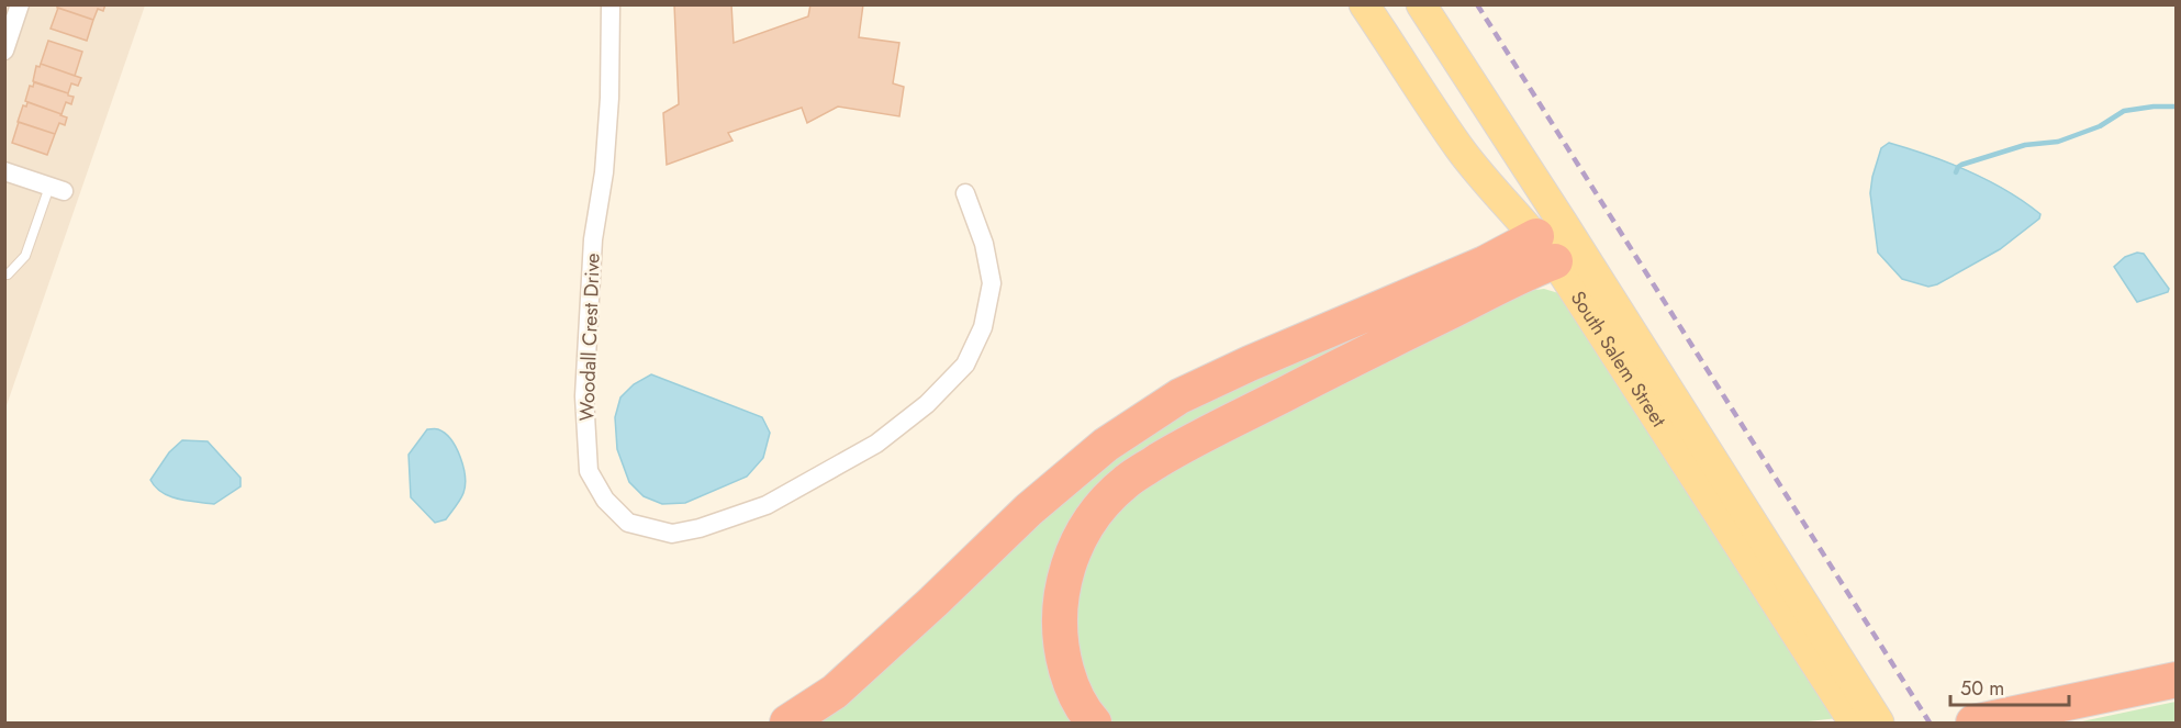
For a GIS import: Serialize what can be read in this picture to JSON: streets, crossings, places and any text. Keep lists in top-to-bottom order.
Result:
{
  "streets": {
    "main road": ["South Salem Street"],
    "street": ["Woodall Crest Drive"]
  },
  "scale_bar": "50 m"
}
